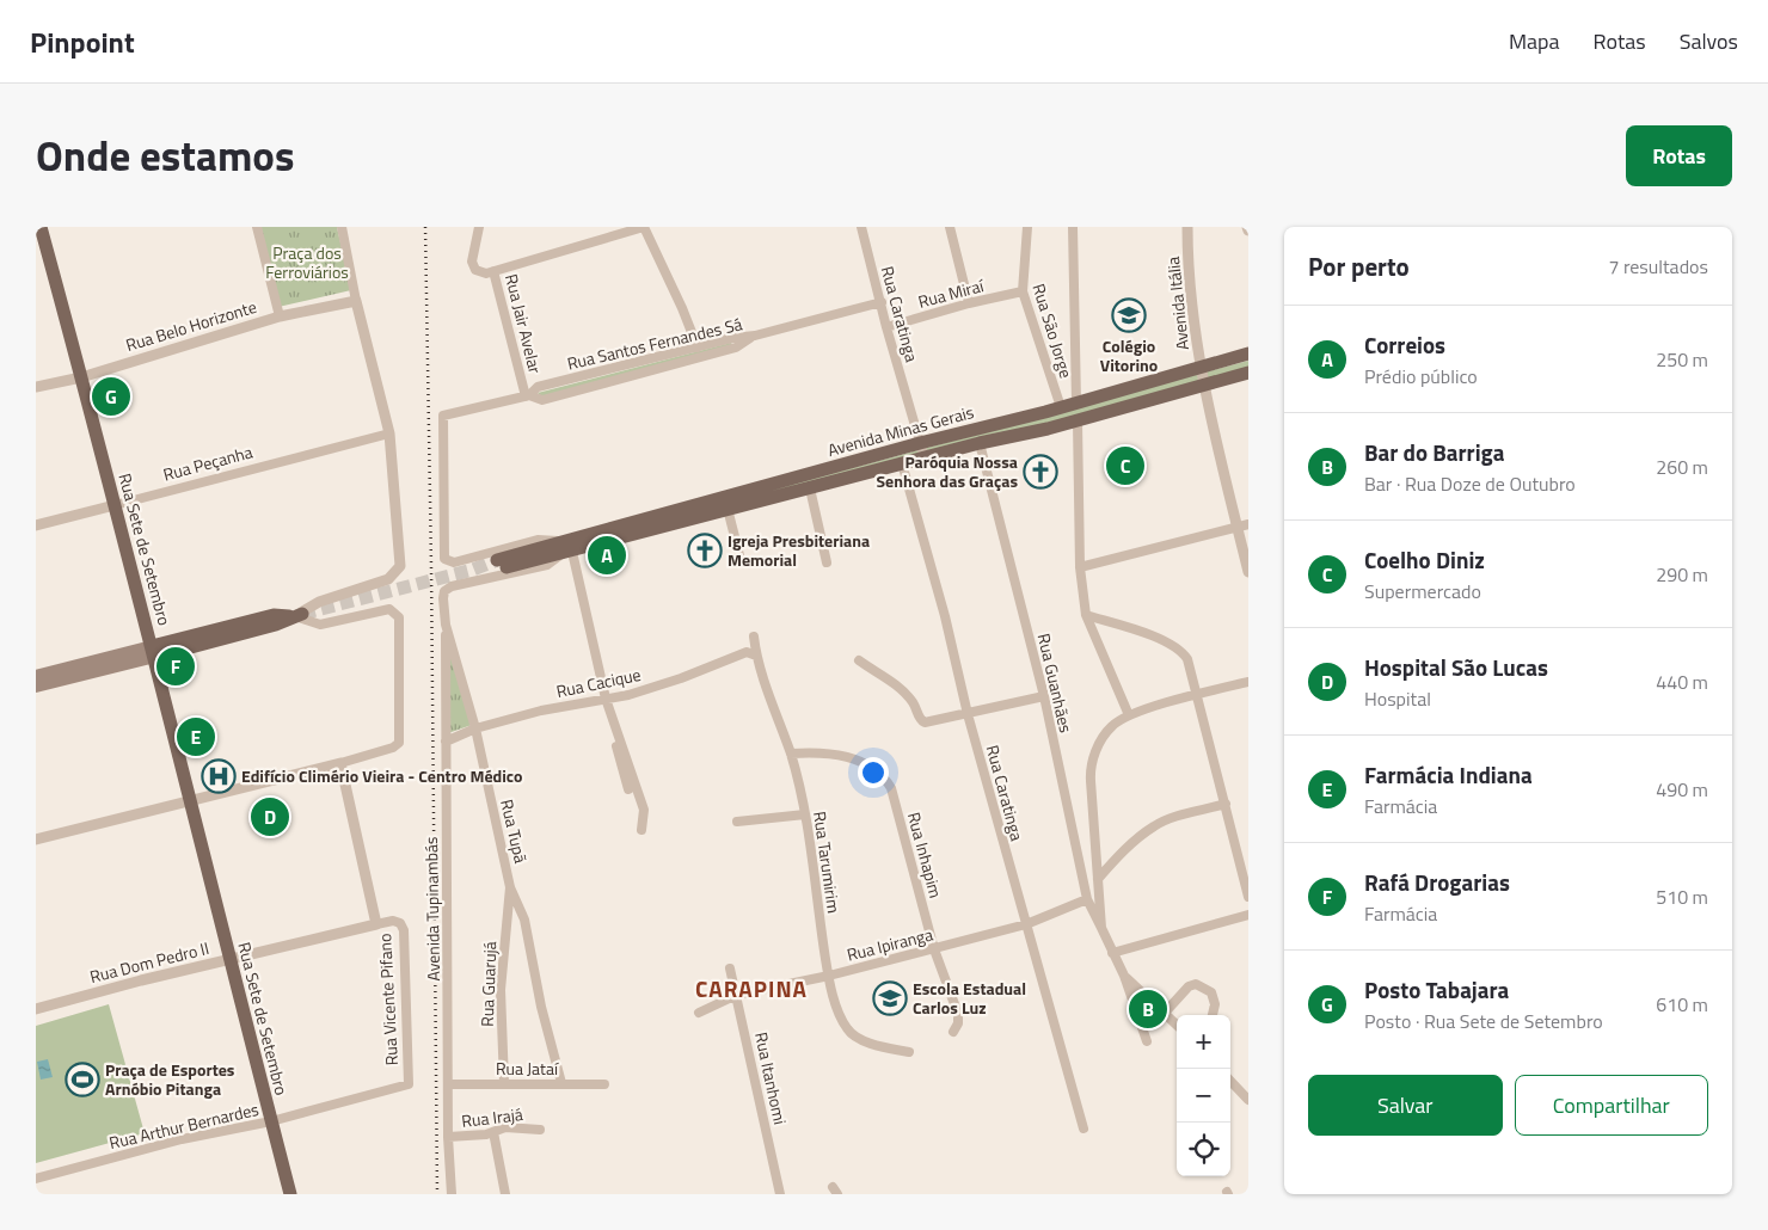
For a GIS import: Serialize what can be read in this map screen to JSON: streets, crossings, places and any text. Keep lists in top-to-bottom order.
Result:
{
  "streets": {
    "main road": ["Avenida Minas Gerais", "Rua Sete de Setembro"],
    "street": [
      "Rua Miraí",
      "Avenida Itália",
      "Rua Caratinga",
      "Rua Jair Avelar",
      "Rua Belo Horizonte",
      "Rua São Jorge",
      "Rua Santos Fernandes Sá",
      "Rua Peçanha",
      "Rua Cacique",
      "Rua Guanhães",
      "Rua Tupã",
      "Rua Inhapim",
      "Rua Tarumirim",
      "Avenida Tupinambás",
      "Rua Ipiranga",
      "Rua Dom Pedro II",
      "Rua Guarujá",
      "Rua Vicente Pifano",
      "Rua Jataí",
      "Rua Itanhomi",
      "Rua Irajá",
      "Rua Arthur Bernardes"
    ]
  },
  "crossings": [
    ["Rua Miraí", "Rua Caratinga"],
    ["Rua Miraí", "Rua São Jorge"],
    ["Avenida Itália", "Avenida Minas Gerais"],
    ["Rua Caratinga", "Rua Santos Fernandes Sá"],
    ["Rua Caratinga", "Avenida Minas Gerais"],
    ["Rua Caratinga", "Rua Ipiranga"],
    ["Rua Jair Avelar", "Rua Santos Fernandes Sá"],
    ["Rua Belo Horizonte", "Rua Sete de Setembro"],
    ["Rua São Jorge", "Avenida Minas Gerais"],
    ["Rua Santos Fernandes Sá", "Avenida Minas Gerais"],
    ["Avenida Minas Gerais", "Rua Guanhães"],
    ["Avenida Minas Gerais", "Rua Tupã"],
    ["Rua Peçanha", "Rua Sete de Setembro"],
    ["Rua Sete de Setembro", "Rua Dom Pedro II"],
    ["Rua Sete de Setembro", "Rua Arthur Bernardes"],
    ["Rua Cacique", "Rua Tupã"],
    ["Rua Cacique", "Rua Tarumirim"],
    ["Rua Cacique", "Avenida Tupinambás"],
    ["Rua Guanhães", "Rua Ipiranga"],
    ["Rua Tupã", "Avenida Tupinambás"],
    ["Rua Tupã", "Rua Guarujá"],
    ["Rua Tupã", "Rua Jataí"],
    ["Rua Inhapim", "Rua Tarumirim"],
    ["Rua Inhapim", "Rua Ipiranga"],
    ["Rua Tarumirim", "Rua Ipiranga"],
    ["Avenida Tupinambás", "Rua Jataí"],
    ["Avenida Tupinambás", "Rua Irajá"],
    ["Rua Ipiranga", "Rua Itanhomi"],
    ["Rua Dom Pedro II", "Rua Vicente Pifano"],
    ["Rua Guarujá", "Rua Jataí"],
    ["Rua Vicente Pifano", "Rua Arthur Bernardes"]
  ],
  "districts": ["CARAPINA"],
  "parks": ["Praça dos Ferroviários"],
  "places": {
    "school or university": ["Colégio Vitorino", "Escola Estadual Carlos Luz"],
    "church": ["Paróquia Nossa Senhora das Graças", "Igreja Presbiteriana Memorial"],
    "hospital": ["Edifício Climério Vieira - Centro Médico"],
    "sports": ["Praça de Esportes Arnóbio Pitanga"]
  },
  "page": {
    "header": "Pinpoint",
    "nav": ["Mapa", "Rotas", "Salvos"],
    "title": "Onde estamos",
    "buttons": [
      "Rotas",
      ["Salvar", "Compartilhar"]
    ],
    "heading": ["Por perto", "7 resultados"],
    "list": [
      {
        "mark": "A",
        "name": "Correios",
        "note": "Prédio público",
        "value": "250 m"
      },
      {
        "mark": "B",
        "name": "Bar do Barriga",
        "note": "Bar · Rua Doze de Outubro",
        "value": "260 m"
      },
      {
        "mark": "C",
        "name": "Coelho Diniz",
        "note": "Supermercado",
        "value": "290 m"
      },
      {
        "mark": "D",
        "name": "Hospital São Lucas",
        "note": "Hospital",
        "value": "440 m"
      },
      {
        "mark": "E",
        "name": "Farmácia Indiana",
        "note": "Farmácia",
        "value": "490 m"
      },
      {
        "mark": "F",
        "name": "Rafá Drogarias",
        "note": "Farmácia",
        "value": "510 m"
      },
      {
        "mark": "G",
        "name": "Posto Tabajara",
        "note": "Posto · Rua Sete de Setembro",
        "value": "610 m"
      }
    ],
    "pins": [
      "G",
      "C",
      "A",
      "F",
      "E",
      "D",
      "B"
    ],
    "map_buttons": ["+", "−"]
  }
}
